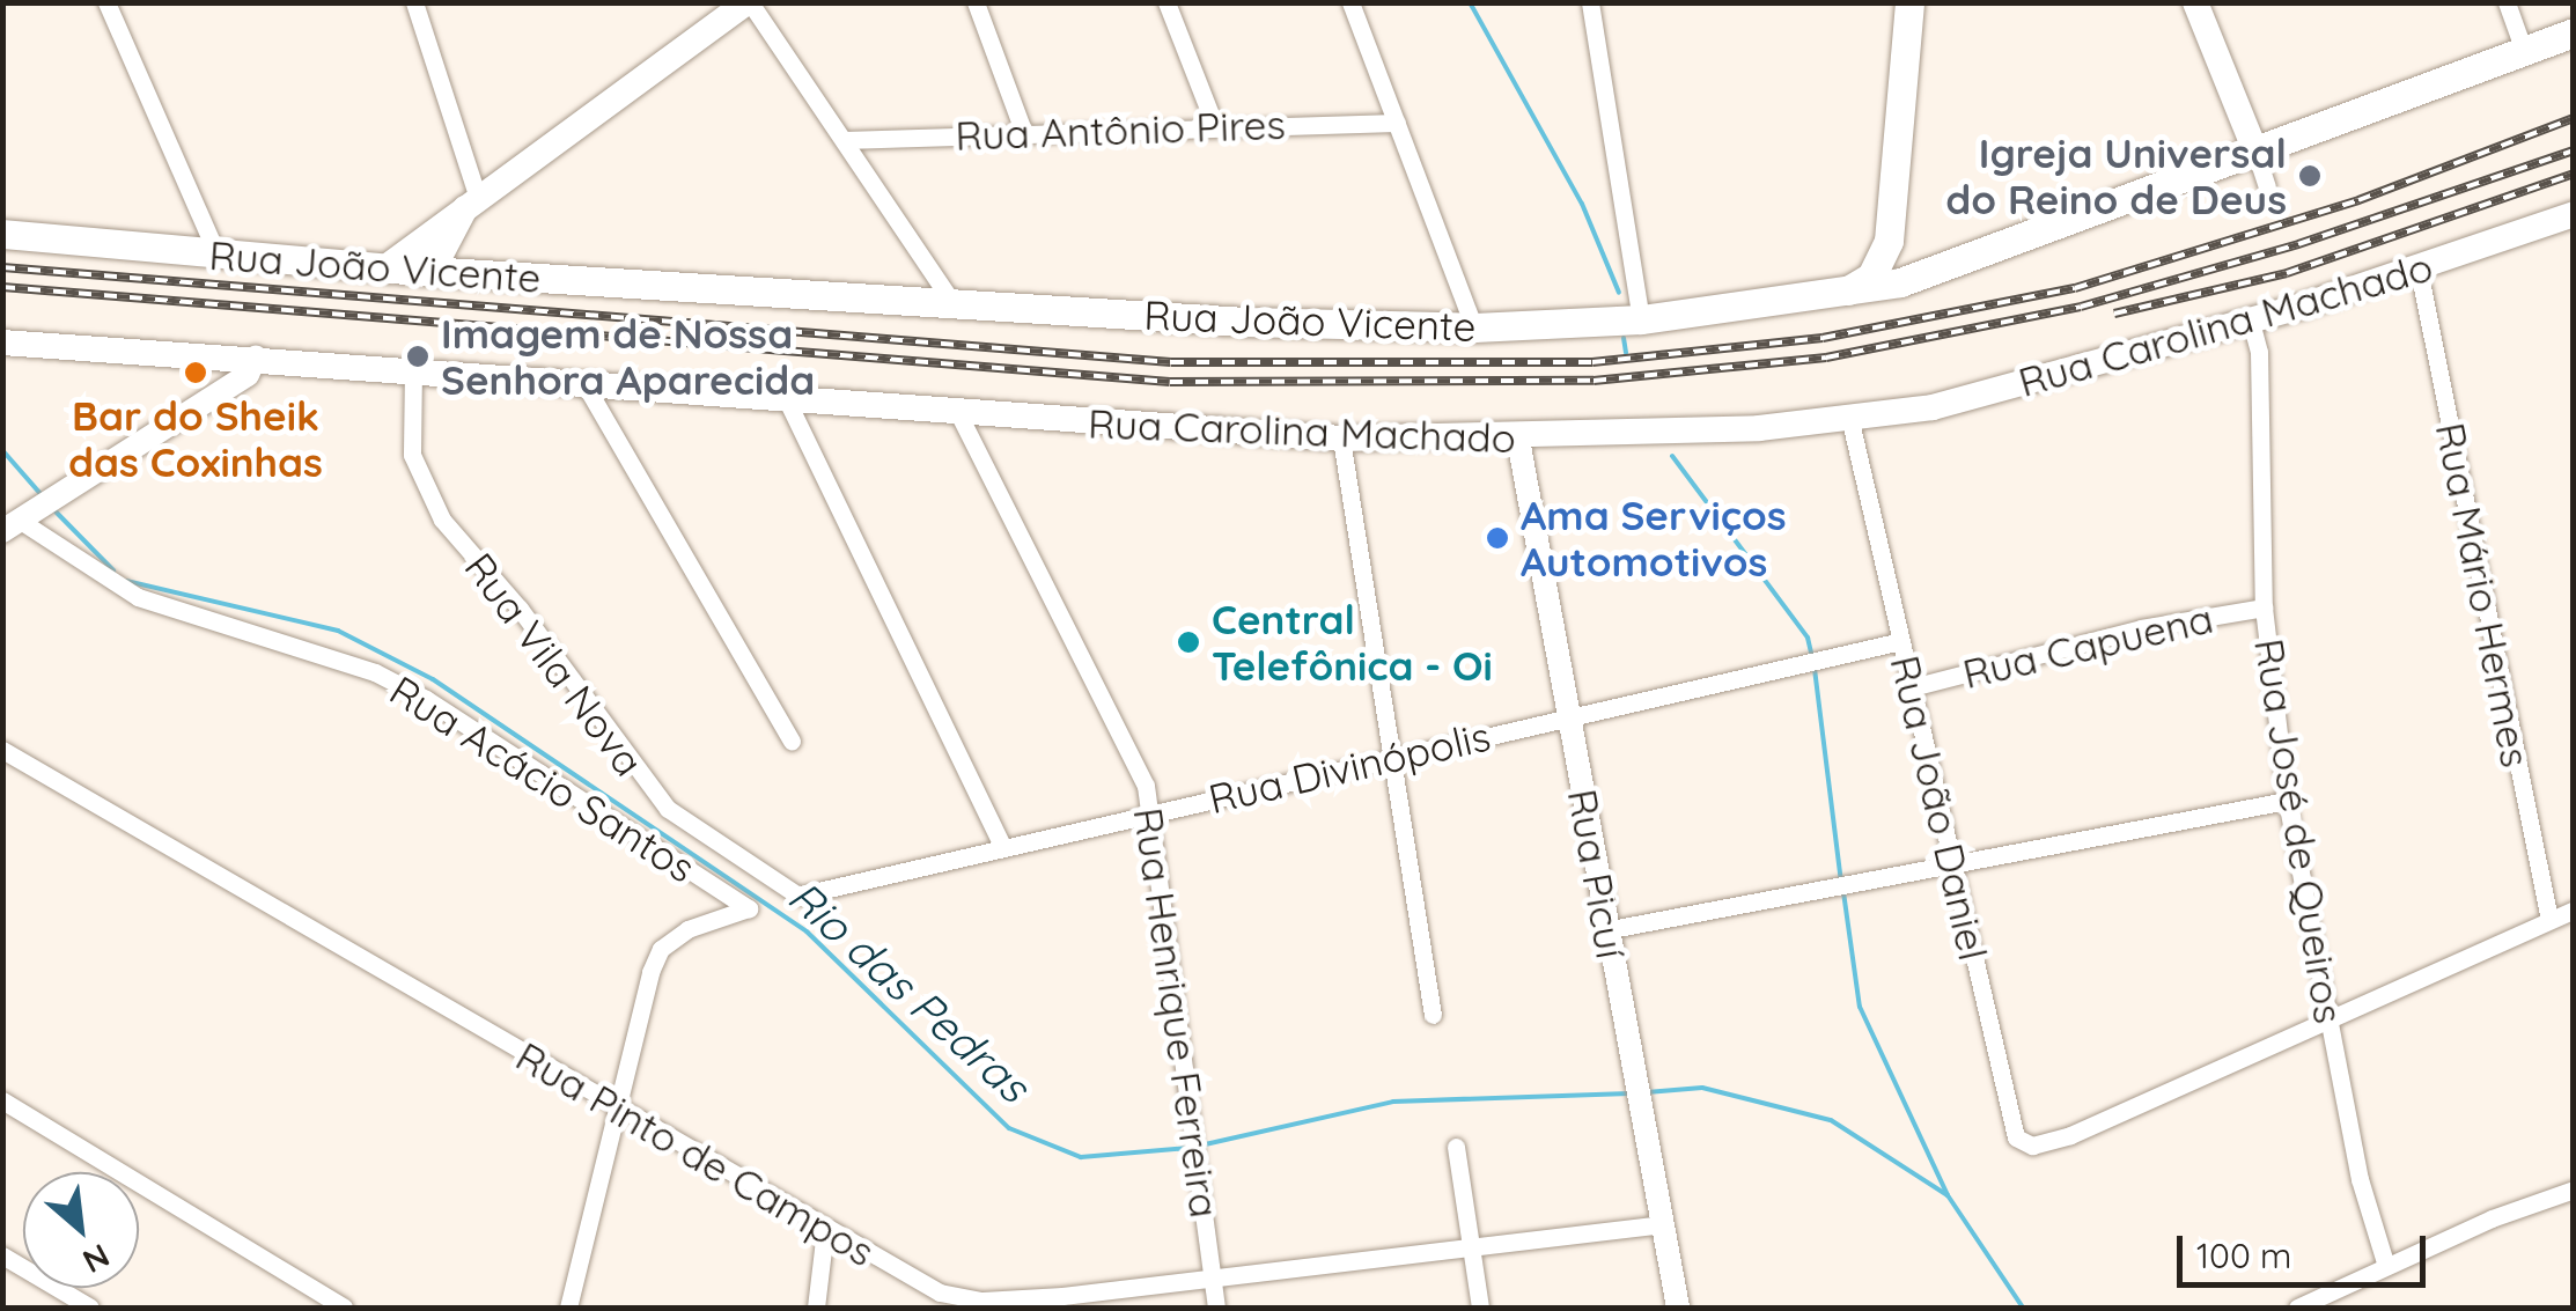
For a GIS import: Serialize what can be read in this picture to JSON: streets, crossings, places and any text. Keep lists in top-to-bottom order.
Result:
{
  "streets": {
    "main road": ["Rua João Vicente", "Rua Carolina Machado"],
    "street": [
      "Rua Antônio Pires",
      "Rua Mário Hermes",
      "Rua Capuena",
      "Rua Vila Nova",
      "Rua Divinópolis",
      "Rua Acácio Santos",
      "Rua João Daniel",
      "Rua José de Queiros",
      "Rua Picuí",
      "Rua Henrique Ferreira",
      "Rua Pinto de Campos"
    ]
  },
  "crossings": [
    ["Rua Carolina Machado", "Rua Mário Hermes"],
    ["Rua Carolina Machado", "Rua Vila Nova"],
    ["Rua Carolina Machado", "Rua João Daniel"],
    ["Rua Carolina Machado", "Rua José de Queiros"],
    ["Rua Carolina Machado", "Rua Picuí"],
    ["Rua Carolina Machado", "Rua Henrique Ferreira"],
    ["Rua Capuena", "Rua João Daniel"],
    ["Rua Capuena", "Rua José de Queiros"],
    ["Rua Vila Nova", "Rua Divinópolis"],
    ["Rua Divinópolis", "Rua João Daniel"],
    ["Rua Divinópolis", "Rua Picuí"],
    ["Rua Divinópolis", "Rua Henrique Ferreira"],
    ["Rua Acácio Santos", "Rua Pinto de Campos"],
    ["Rua João Daniel", "Rua José de Queiros"],
    ["Rua Picuí", "Rua Pinto de Campos"],
    ["Rua Henrique Ferreira", "Rua Pinto de Campos"]
  ],
  "water": ["Rio das Pedras"],
  "places": [
    "Igreja Universal do Reino de Deus",
    "Imagem de Nossa Senhora Aparecida",
    "Bar do Sheik das Coxinhas",
    "Ama Serviços Automotivos",
    "Central Telefônica - Oi"
  ],
  "scale_bar": "100 m",
  "north": "bottom right"
}
